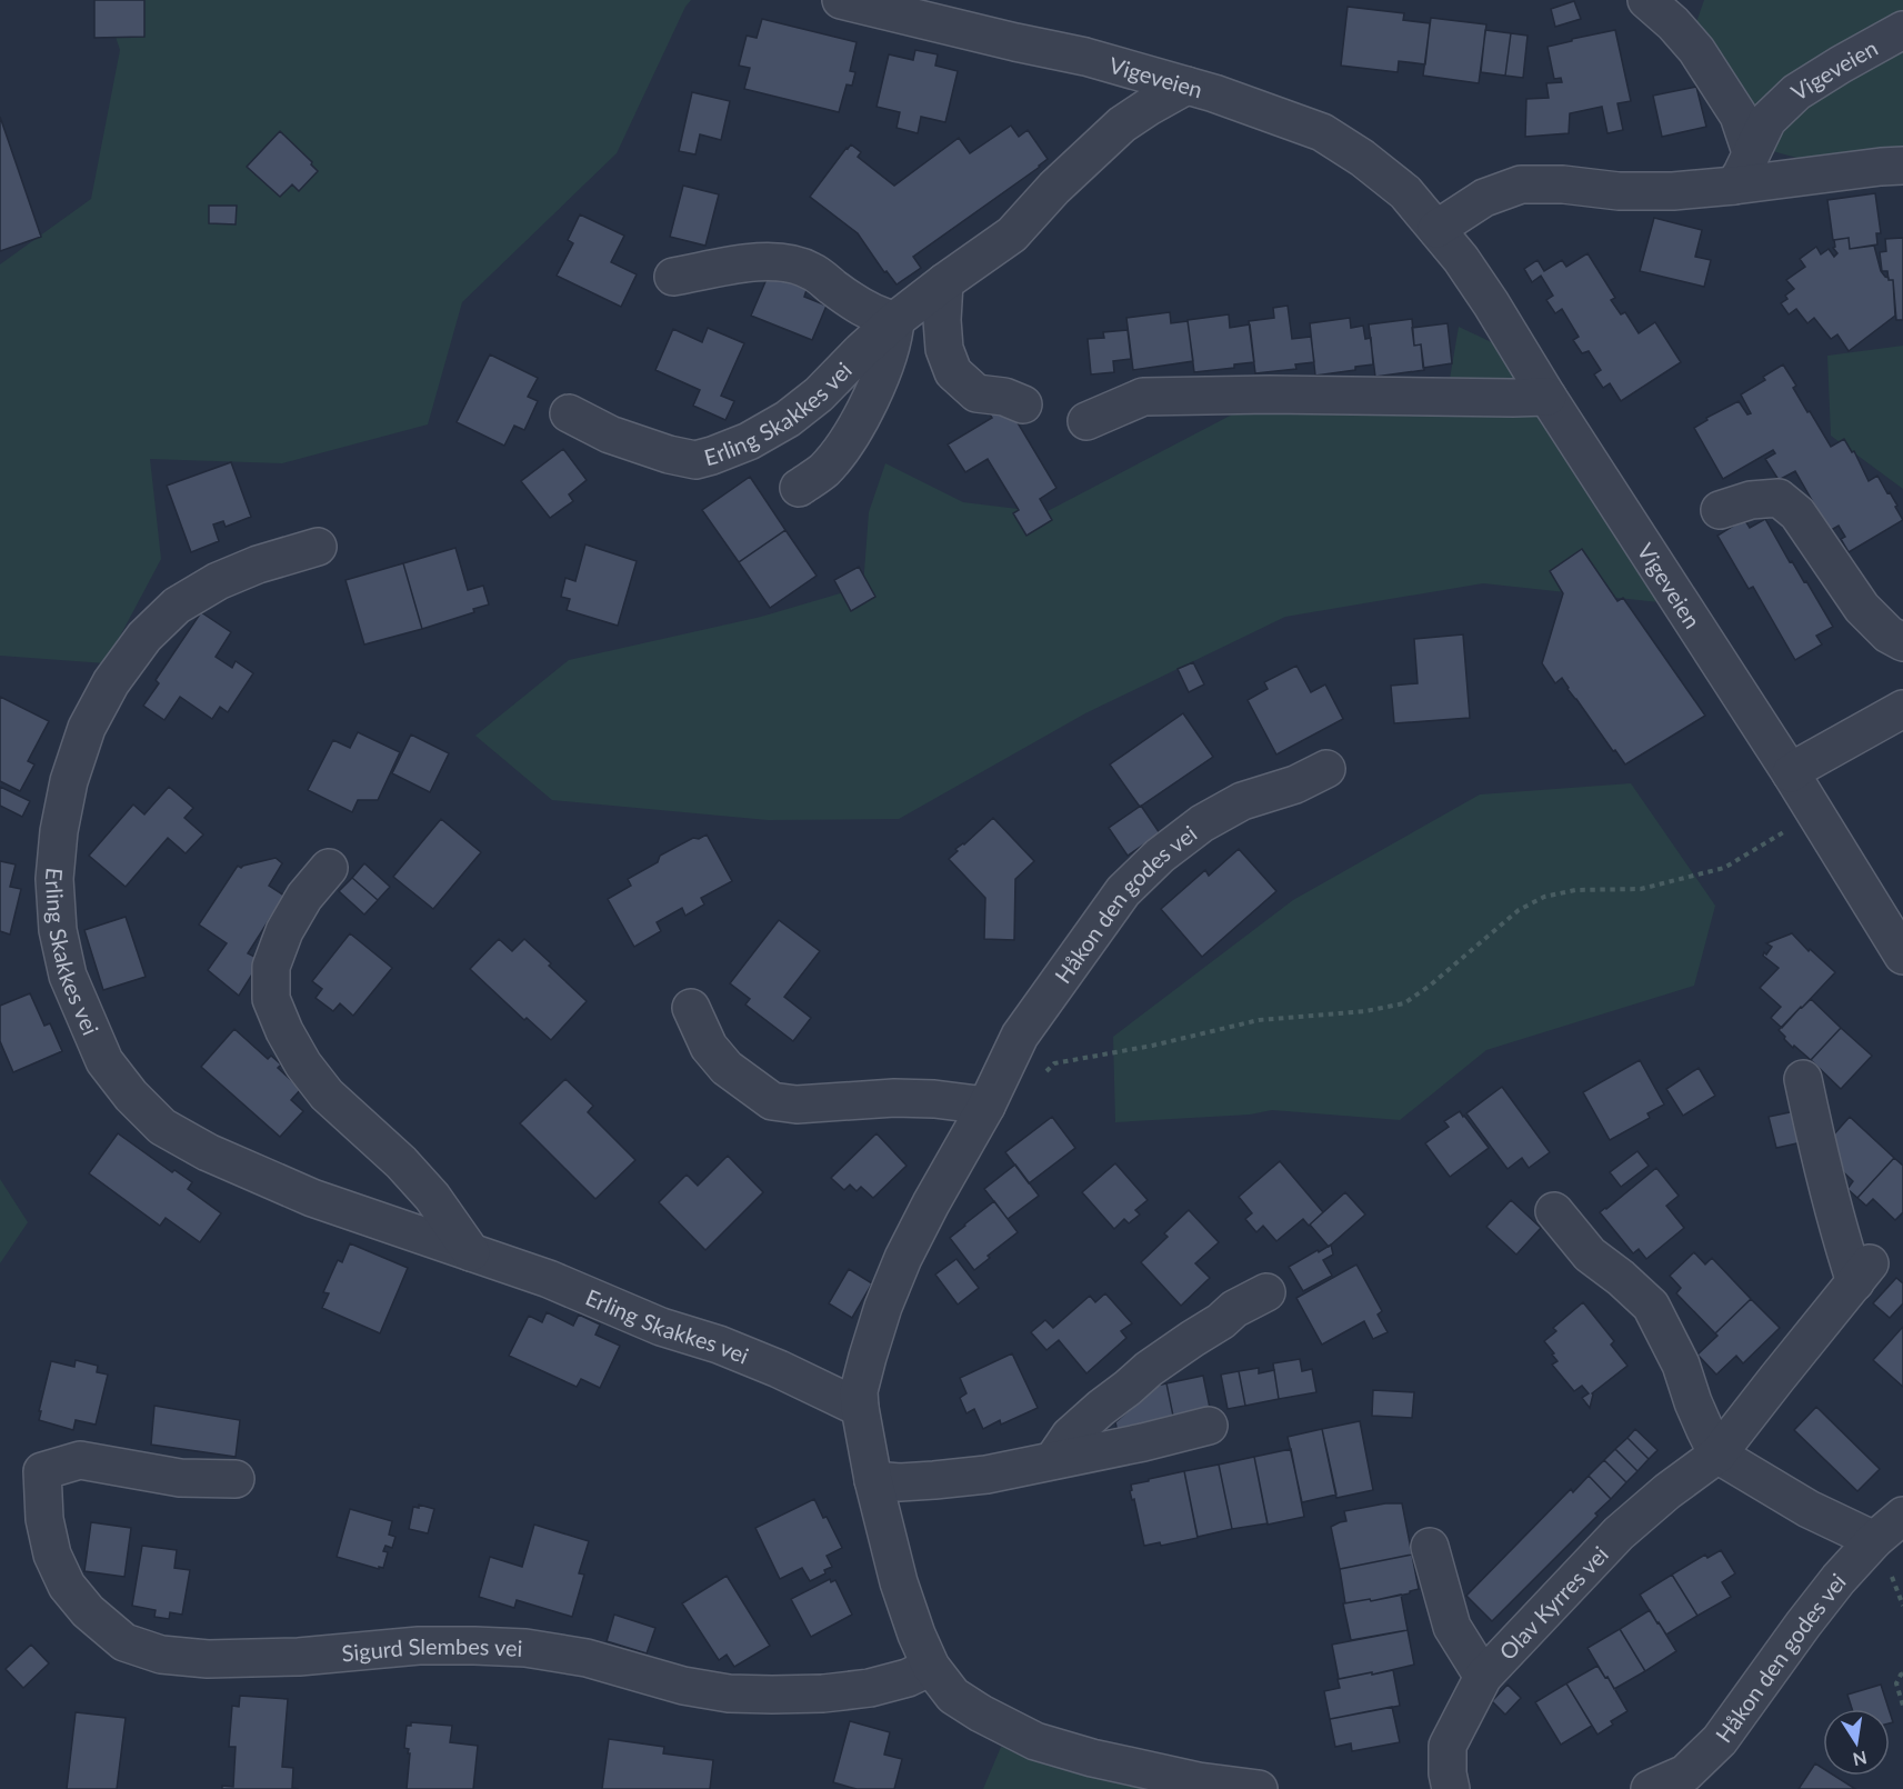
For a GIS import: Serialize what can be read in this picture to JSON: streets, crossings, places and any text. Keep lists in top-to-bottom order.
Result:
{
  "streets": {
    "street": [
      "Vigeveien",
      "Erling Skakkes vei",
      "Håkon den godes vei",
      "Olav Kyrres vei",
      "Sigurd Slembes vei"
    ]
  },
  "crossings": [
    ["Vigeveien", "Erling Skakkes vei"],
    ["Erling Skakkes vei", "Håkon den godes vei"],
    ["Håkon den godes vei", "Sigurd Slembes vei"]
  ],
  "north": "bottom"
}
